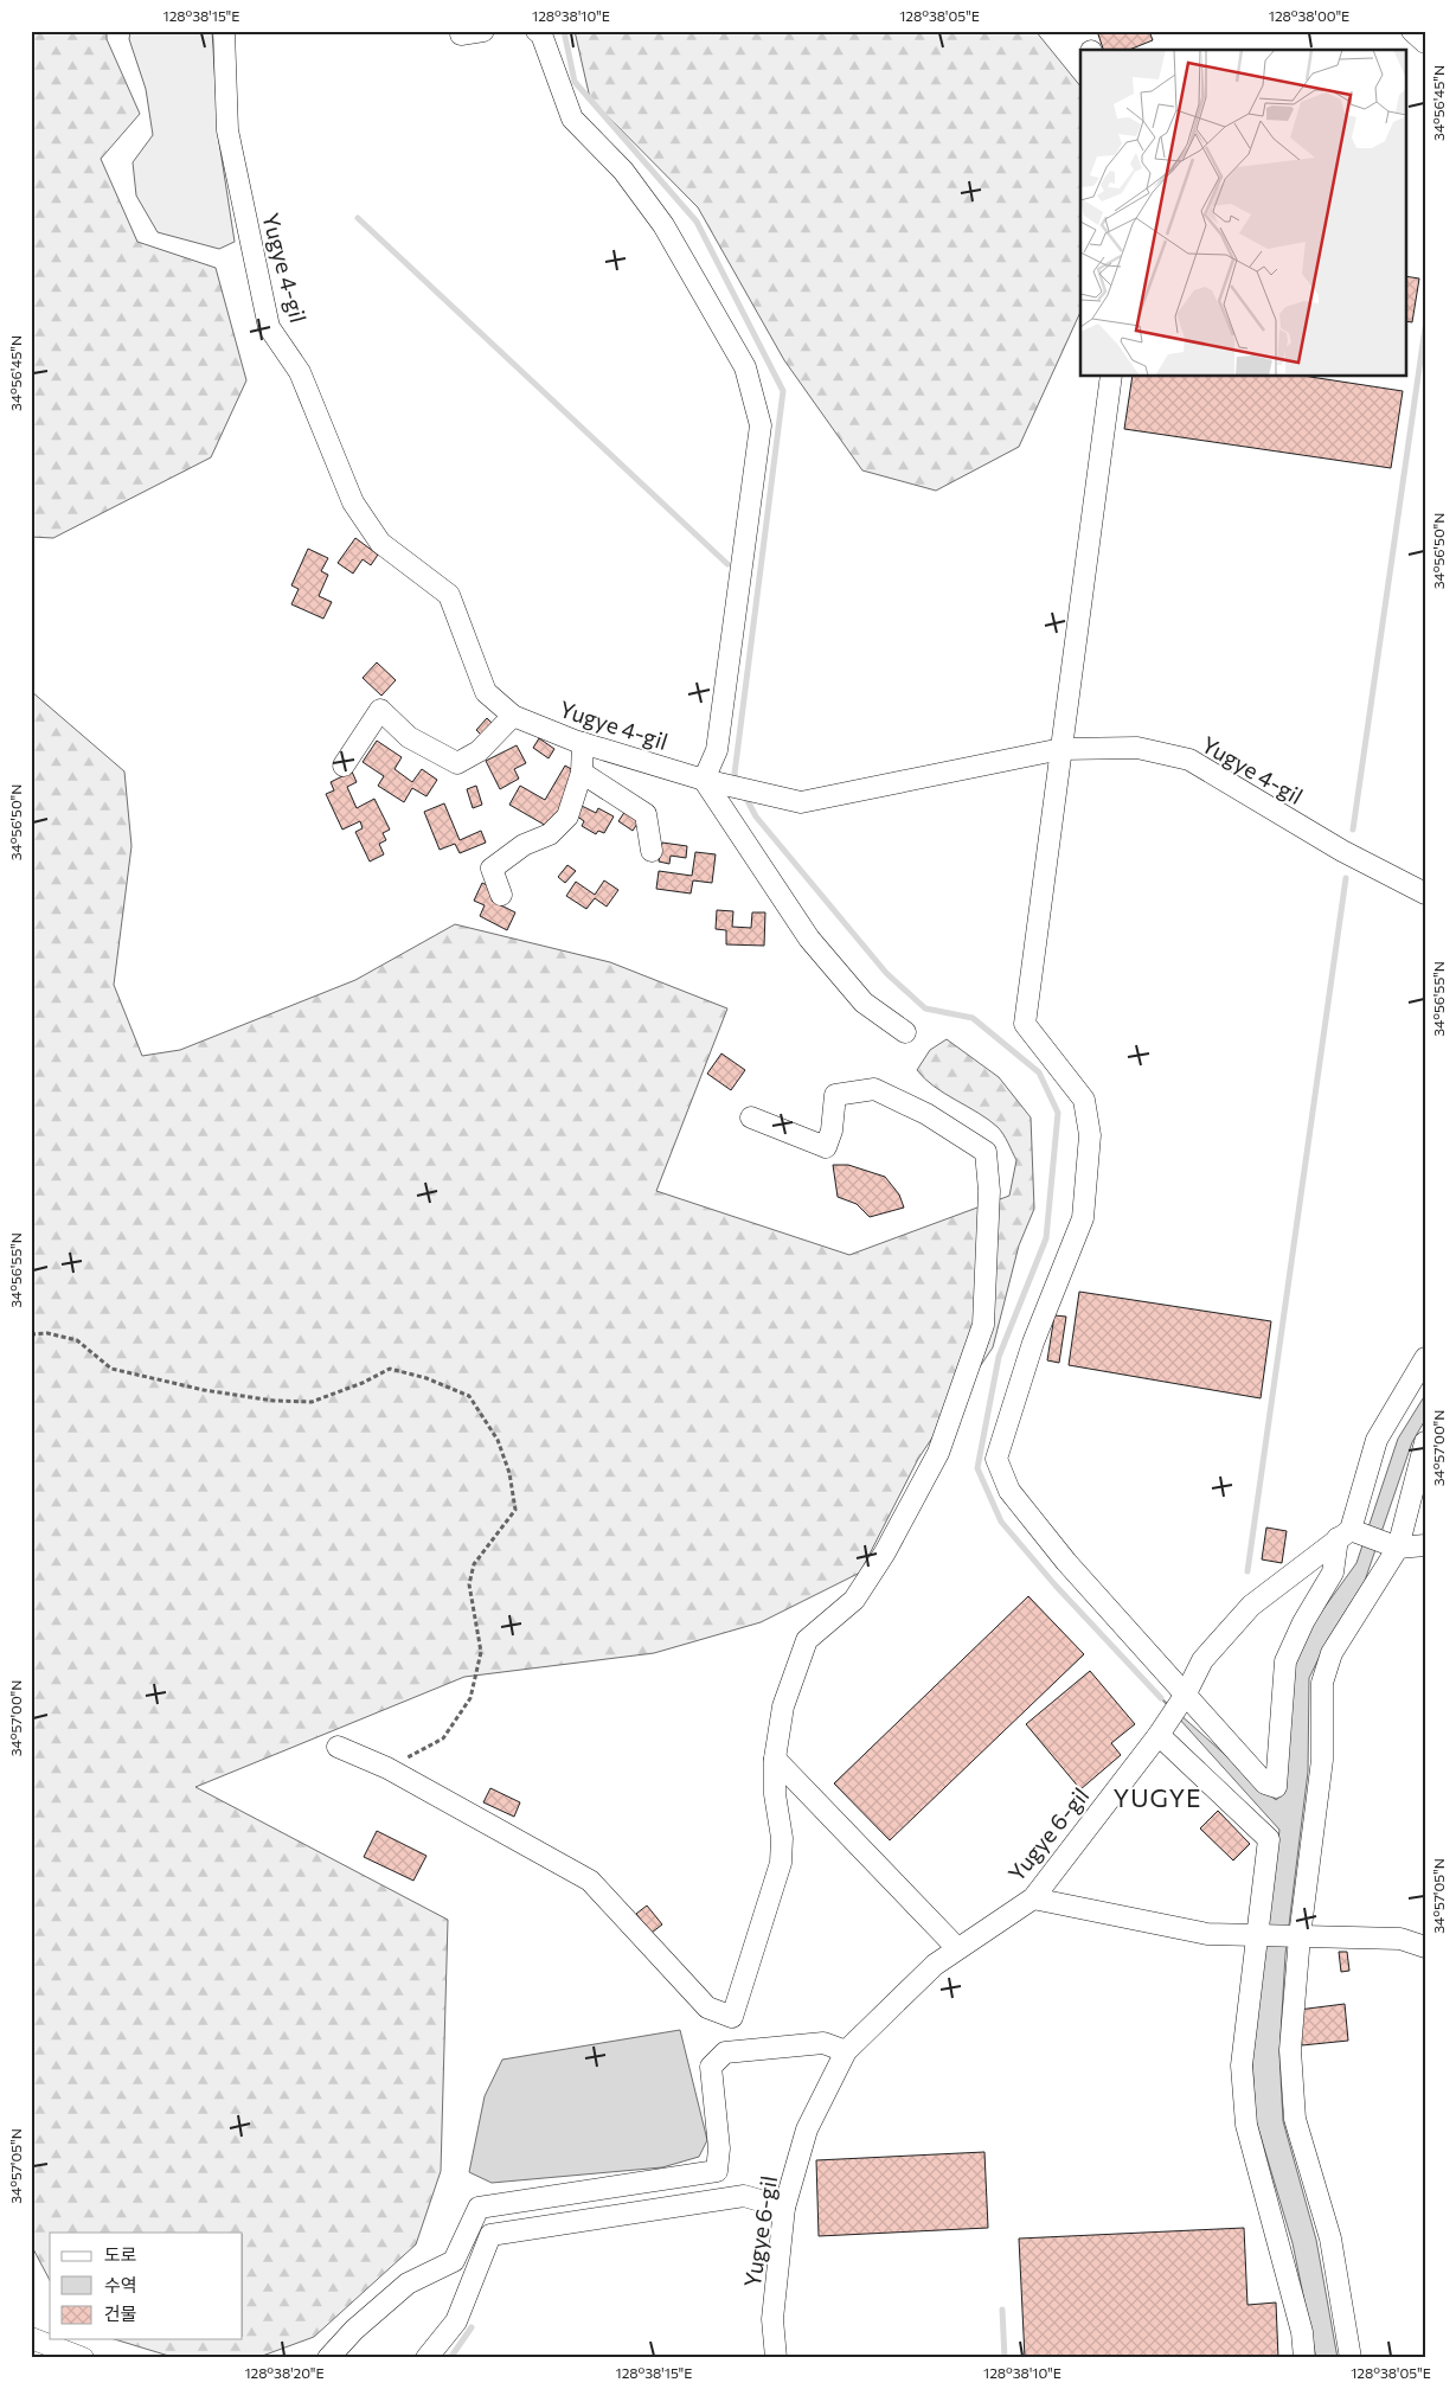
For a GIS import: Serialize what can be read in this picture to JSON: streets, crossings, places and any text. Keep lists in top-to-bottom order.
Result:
{
  "streets": {
    "street": ["Yugye 4-gil", "Yugye 6-gil"]
  },
  "districts": ["YUGYE"],
  "legend": ["도로", "수역", "건물"],
  "coordinates": [
    "128°38'15\"E",
    "128°38'10\"E",
    "128°38'05\"E",
    "128°38'00\"E",
    "34°56'45\"N",
    "34°56'50\"N",
    "34°56'55\"N",
    "34°57'00\"N",
    "34°57'05\"N",
    "128°38'20\"E"
  ]
}
